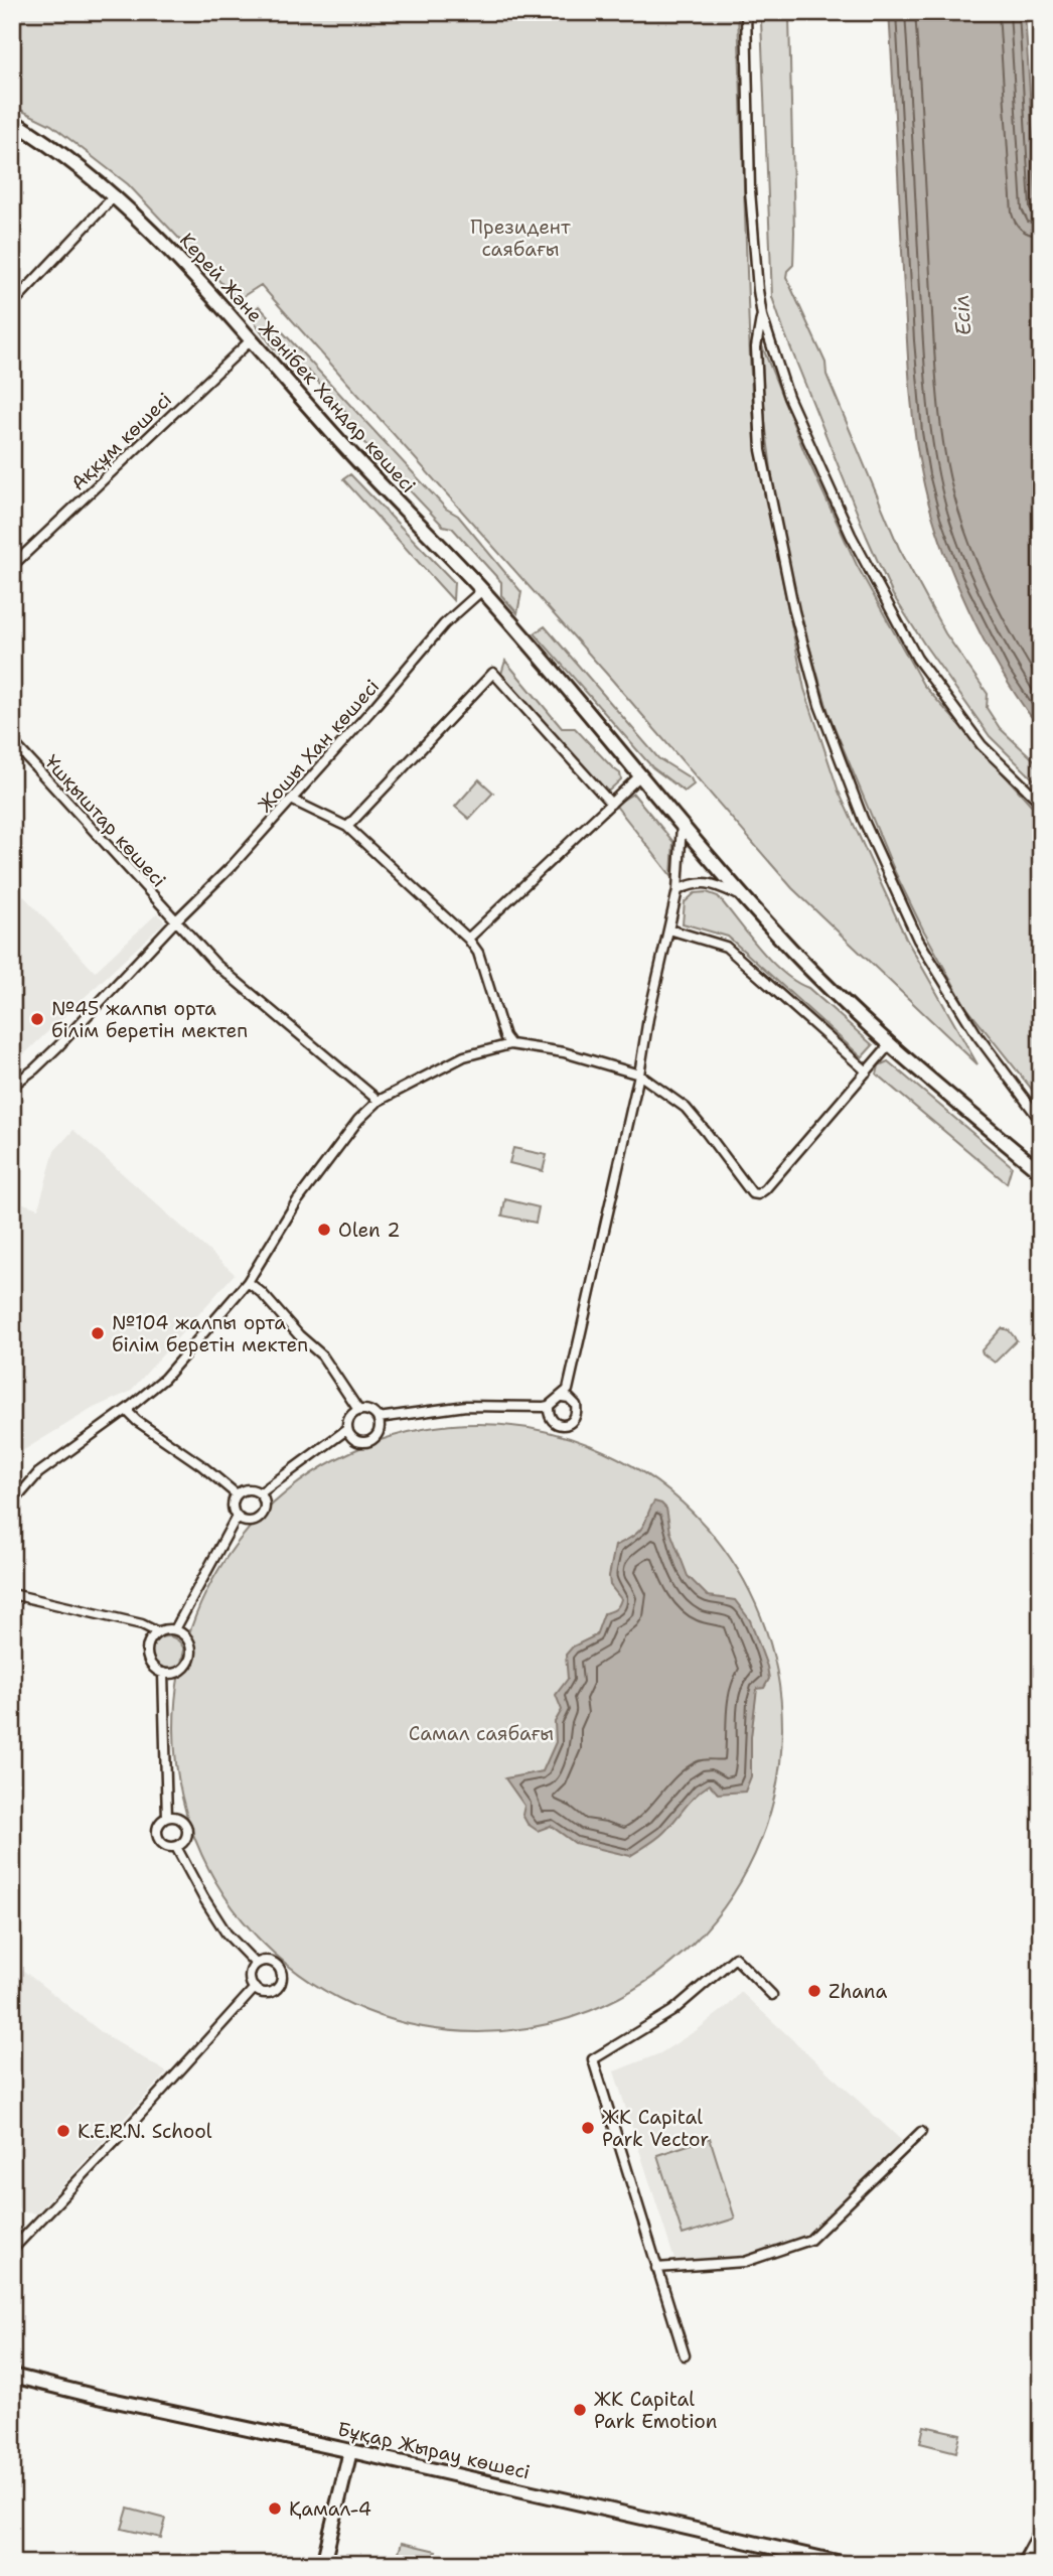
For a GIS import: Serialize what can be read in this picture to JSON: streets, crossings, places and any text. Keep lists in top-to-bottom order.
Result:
{
  "streets": {
    "main road": ["Керей Және Жәнібек Хандар көшесі", "Бұқар Жырау көшесі"],
    "street": ["Аққұм көшесі", "Жошы Хан көшесі", "Ұшқыштар көшесі"]
  },
  "crossings": [
    ["Керей Және Жәнібек Хандар көшесі", "Аққұм көшесі"],
    ["Керей Және Жәнібек Хандар көшесі", "Жошы Хан көшесі"],
    ["Жошы Хан көшесі", "Ұшқыштар көшесі"]
  ],
  "water": ["Есіл"],
  "parks": ["Президент саябағы", "Самал саябағы"],
  "places": [
    "№45 жалпы орта білім беретін мектеп",
    "Olen 2",
    "№104 жалпы орта білім беретін мектеп",
    "Zhana",
    "ЖК Capital Park Vector",
    "K.E.R.N. School",
    "ЖК Capital Park Emotion",
    "Қамал-4"
  ]
}
